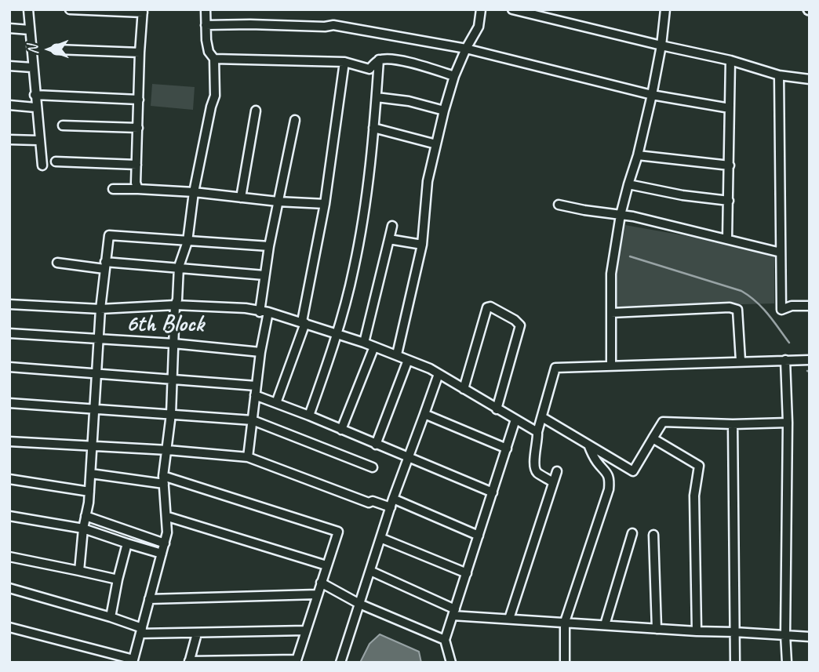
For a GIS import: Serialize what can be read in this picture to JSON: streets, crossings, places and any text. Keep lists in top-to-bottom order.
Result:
{
  "districts": ["6th Block"],
  "north": "left"
}
